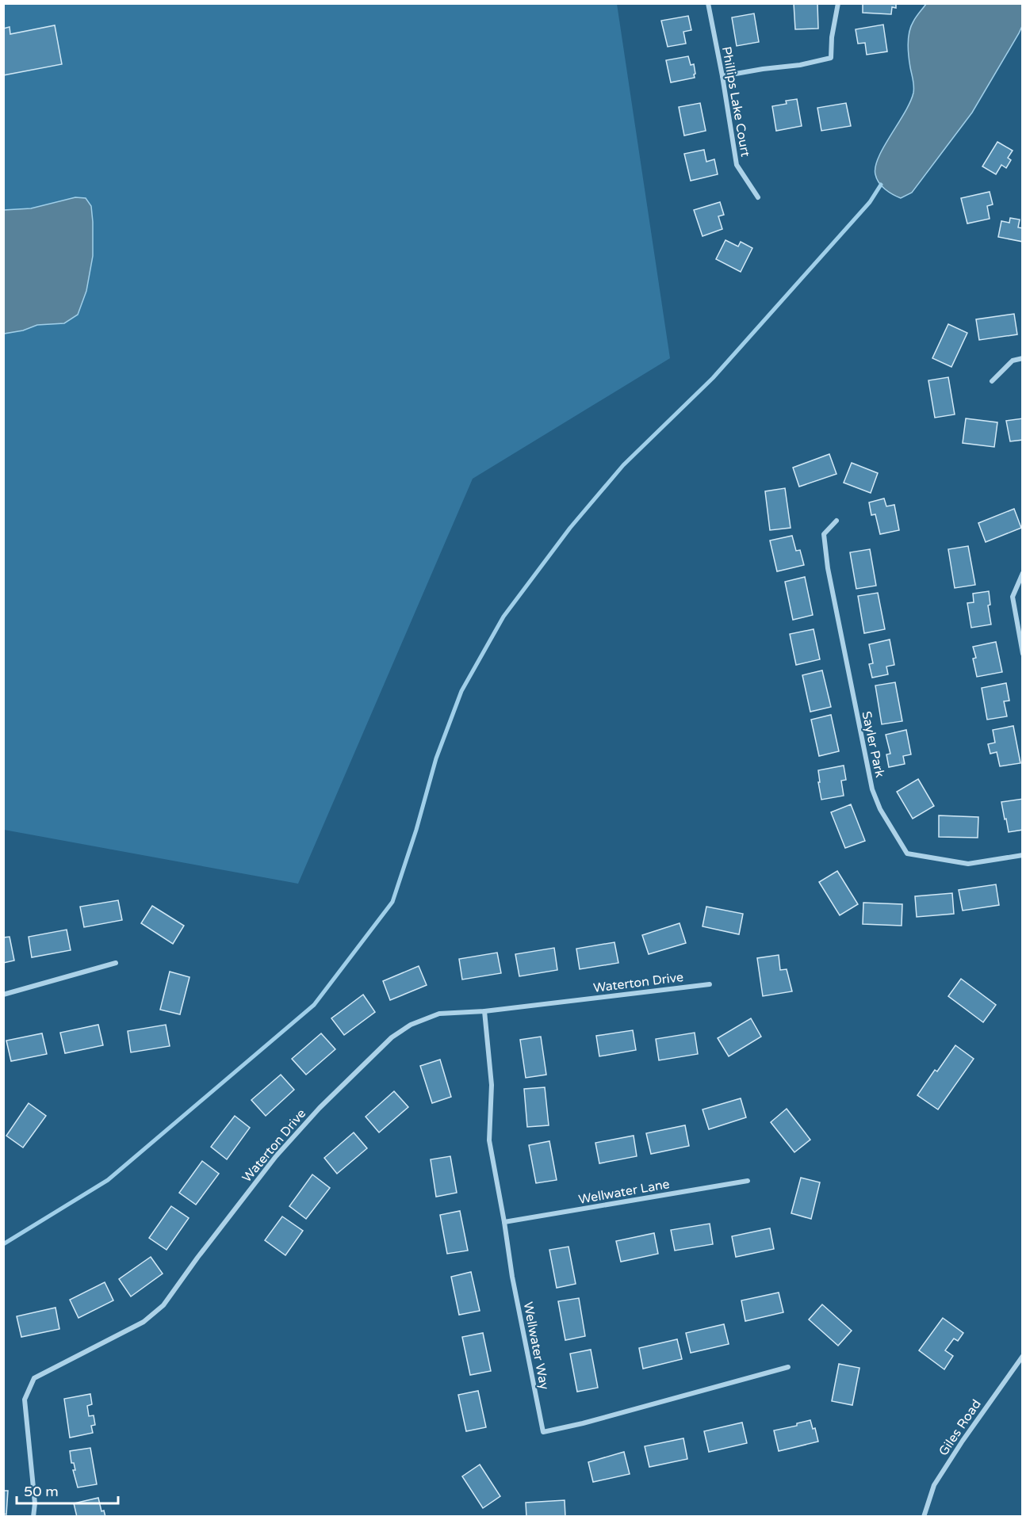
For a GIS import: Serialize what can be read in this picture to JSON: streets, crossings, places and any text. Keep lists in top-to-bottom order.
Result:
{
  "streets": {
    "street": [
      "Phillips Lake Court",
      "Sayler Park",
      "Waterton Drive",
      "Wellwater Lane",
      "Wellwater Way",
      "Giles Road"
    ]
  },
  "crossings": [
    ["Waterton Drive", "Wellwater Way"],
    ["Wellwater Lane", "Wellwater Way"]
  ],
  "scale_bar": "50 m"
}
